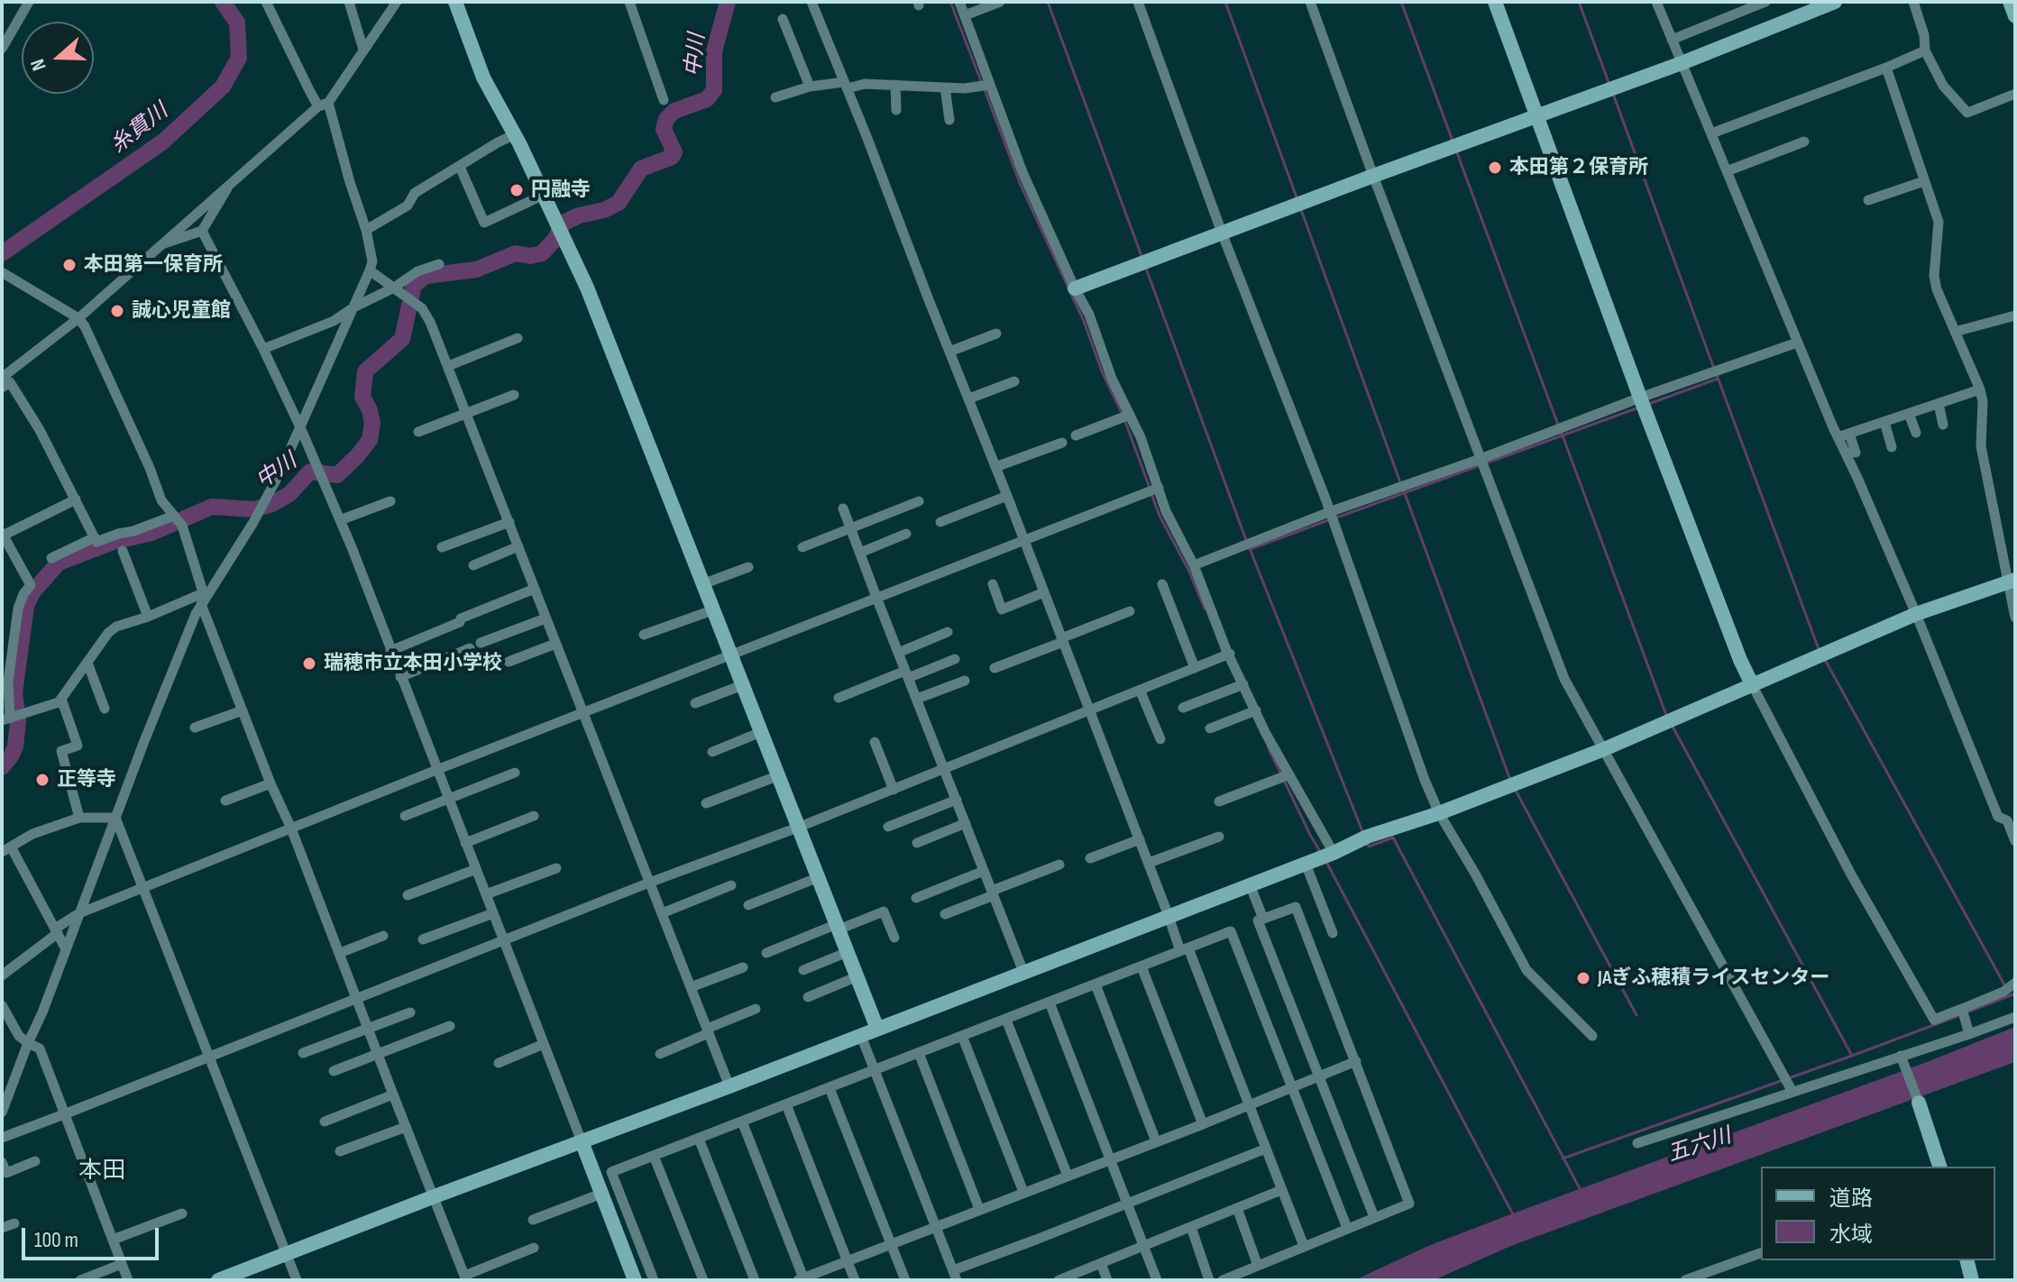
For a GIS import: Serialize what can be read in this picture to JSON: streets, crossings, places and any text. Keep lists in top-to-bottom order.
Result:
{
  "districts": ["本田"],
  "water": ["中川", "糸貫川", "五六川"],
  "places": [
    "本田第２保育所",
    "円融寺",
    "本田第一保育所",
    "誠心児童館",
    "瑞穂市立本田小学校",
    "正等寺",
    "JAぎふ穂積ライスセンター"
  ],
  "legend": ["道路", "水域"],
  "scale_bar": "100 m",
  "north": "left"
}
